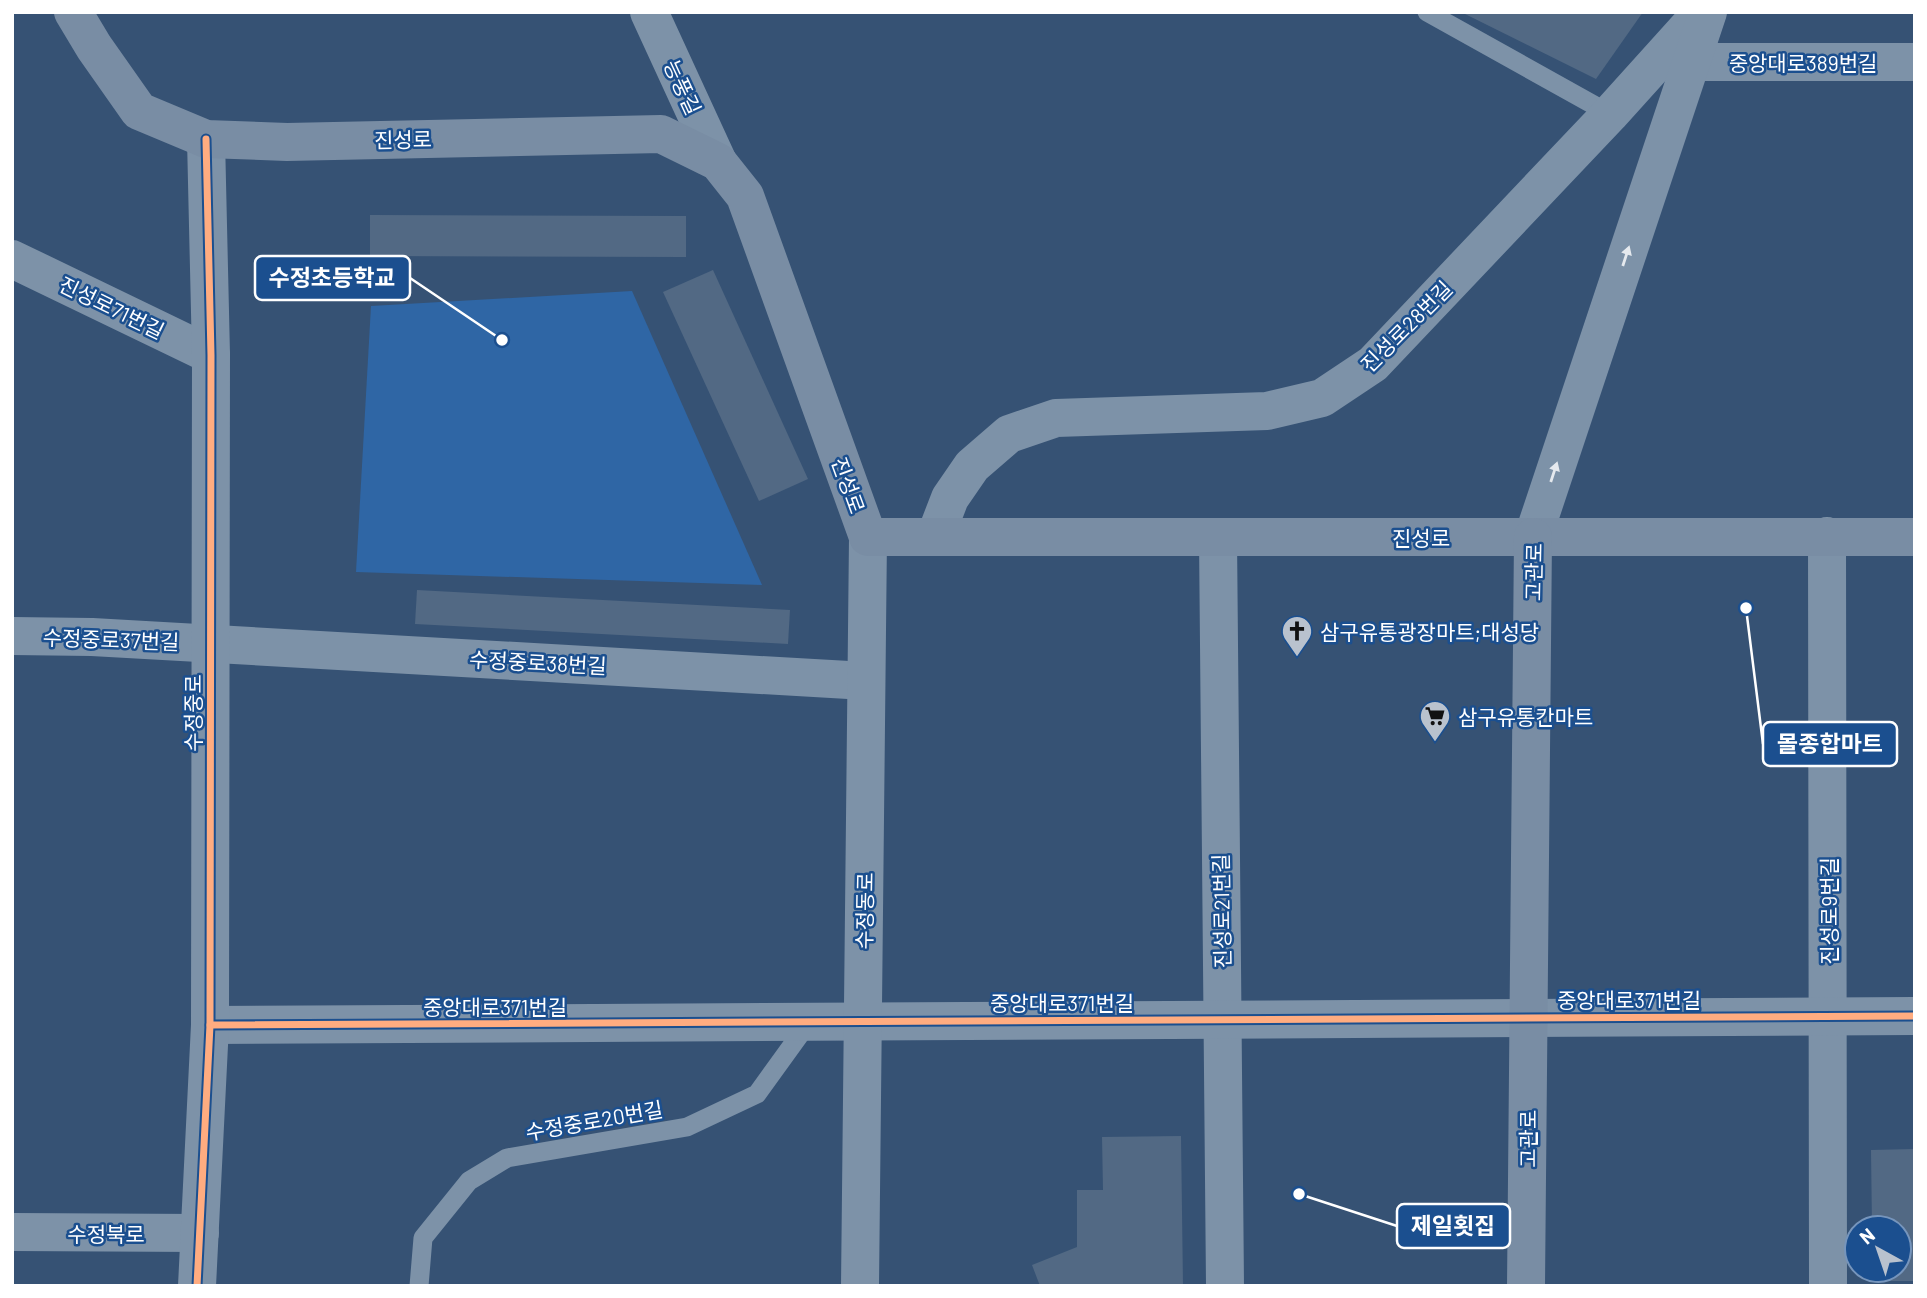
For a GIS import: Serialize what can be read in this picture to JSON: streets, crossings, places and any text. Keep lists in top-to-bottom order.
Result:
{
  "streets": {
    "main road": ["진성로", "고관로"],
    "street": [
      "중앙대로389번길",
      "능풍길",
      "진성로71번길",
      "진성로28번길",
      "수정중로37번길",
      "수정중로38번길",
      "수정중로",
      "수정동로",
      "진성로21번길",
      "진성로9번길",
      "중앙대로371번길",
      "수정북로"
    ],
    "lane": ["수정중로20번길"]
  },
  "crossings": [
    ["중앙대로389번길", "고관로"],
    ["능풍길", "진성로"],
    ["진성로", "진성로28번길"],
    ["진성로", "고관로"],
    ["진성로", "수정중로"],
    ["진성로", "수정동로"],
    ["진성로", "진성로21번길"],
    ["진성로", "진성로9번길"],
    ["진성로71번길", "수정중로"],
    ["고관로", "중앙대로371번길"],
    ["수정중로37번길", "수정중로38번길"],
    ["수정중로37번길", "수정중로"],
    ["수정중로38번길", "수정중로"],
    ["수정중로38번길", "수정동로"],
    ["수정중로", "중앙대로371번길"],
    ["수정중로", "수정북로"],
    ["수정동로", "중앙대로371번길"],
    ["진성로21번길", "중앙대로371번길"],
    ["진성로9번길", "중앙대로371번길"],
    ["중앙대로371번길", "수정중로20번길"]
  ],
  "one_way": ["고관로"],
  "places": {
    "other": ["수정초등학교", "몰종합마트", "제일횟집"],
    "church": ["삼구유통광장마트;대성당"],
    "supermarket": ["삼구유통칸마트"]
  },
  "north": "top left"
}
